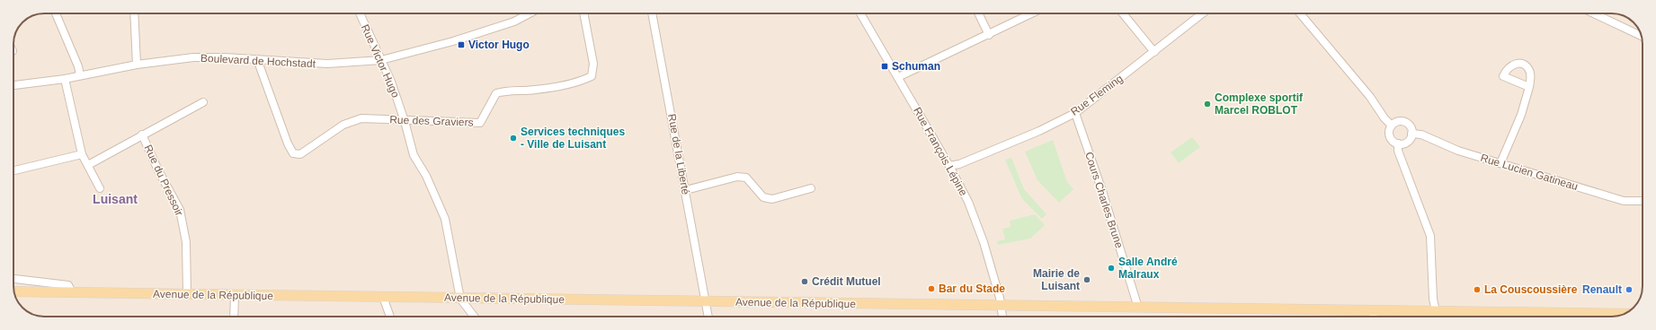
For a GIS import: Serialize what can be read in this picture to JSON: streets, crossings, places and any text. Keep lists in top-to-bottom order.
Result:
{
  "streets": {
    "main road": ["Avenue de la République"],
    "street": [
      "Boulevard de Hochstadt",
      "Rue Victor Hugo",
      "Rue Fleming",
      "Rue des Graviers",
      "Rue François Lépine",
      "Rue de la Liberté",
      "Rue Lucien Gatineau",
      "Rue du Pressoir",
      "Cours Charles Brune"
    ]
  },
  "crossings": [
    ["Boulevard de Hochstadt", "Rue Victor Hugo"],
    ["Boulevard de Hochstadt", "Rue des Graviers"],
    ["Rue Victor Hugo", "Rue des Graviers"],
    ["Rue Victor Hugo", "Avenue de la République"],
    ["Rue Fleming", "Rue François Lépine"],
    ["Rue Fleming", "Cours Charles Brune"],
    ["Rue François Lépine", "Avenue de la République"],
    ["Rue de la Liberté", "Avenue de la République"],
    ["Rue du Pressoir", "Avenue de la République"],
    ["Cours Charles Brune", "Avenue de la République"]
  ],
  "districts": ["Luisant"],
  "places": {
    "transit": ["Victor Hugo", "Schuman"],
    "other": [
      "Complexe sportif Marcel ROBLOT",
      "Services techniques - Ville de Luisant",
      "Salle André Malraux",
      "Mairie de Luisant",
      "Crédit Mutuel",
      "Bar du Stade",
      "La Couscoussière",
      "Renault"
    ]
  }
}
